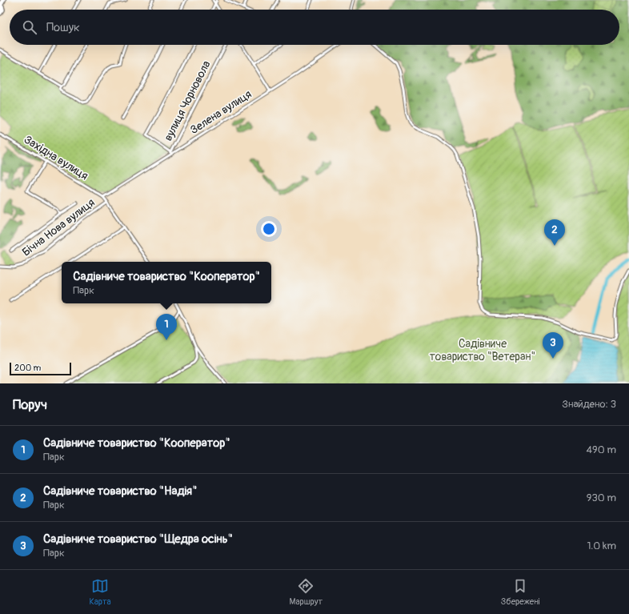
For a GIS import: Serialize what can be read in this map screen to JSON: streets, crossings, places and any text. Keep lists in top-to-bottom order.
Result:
{
  "streets": {
    "street": [
      "вулиця Чорновола",
      "Зелена вулиця",
      "Західна вулиця",
      "Бічна Нова вулиця"
    ]
  },
  "crossings": [
    ["вулиця Чорновола", "Зелена вулиця"],
    ["Зелена вулиця", "Західна вулиця"],
    ["Західна вулиця", "Бічна Нова вулиця"]
  ],
  "parks": ["Садівниче товариство \"Ветеран\""],
  "scale_bar": "200 m",
  "page": {
    "search": "Пошук",
    "pins": ["2", "1", "3"],
    "popup": ["Садівниче товариство \"Кооператор\"", "Парк"],
    "scale": "200 m",
    "heading": ["Поруч", "Знайдено: 3"],
    "list": [
      {
        "mark": "1",
        "name": "Садівниче товариство \"Кооператор\"",
        "note": "Парк",
        "value": "490 m"
      },
      {
        "mark": "2",
        "name": "Садівниче товариство \"Надія\"",
        "note": "Парк",
        "value": "930 m"
      },
      {
        "mark": "3",
        "name": "Садівниче товариство \"Щедра осінь\"",
        "note": "Парк",
        "value": "1.0 km"
      }
    ],
    "nav": ["Карта", "Маршрут", "Збережені"]
  }
}
